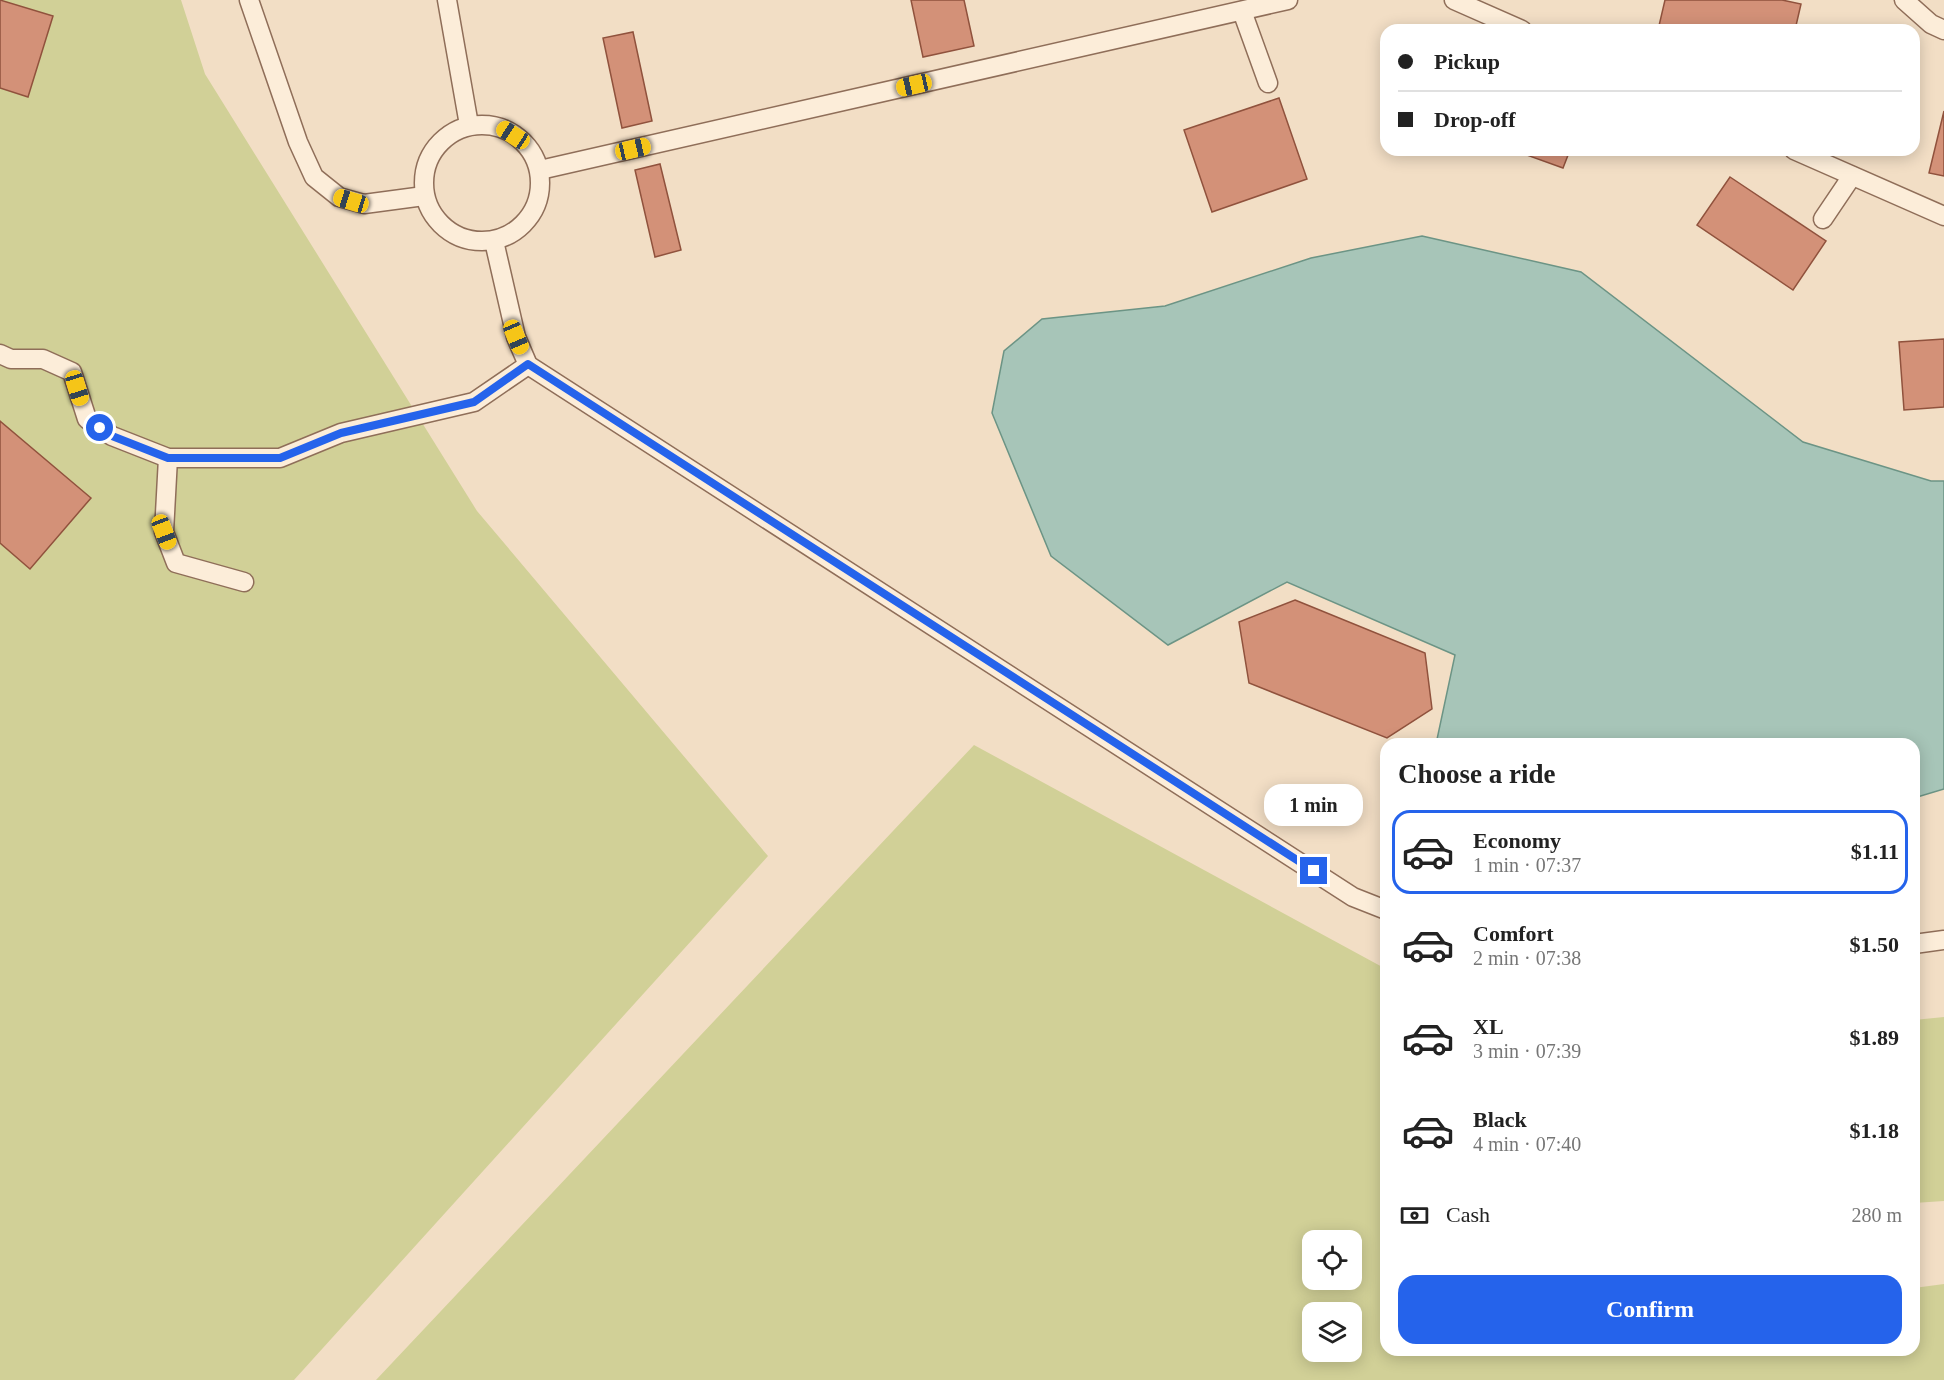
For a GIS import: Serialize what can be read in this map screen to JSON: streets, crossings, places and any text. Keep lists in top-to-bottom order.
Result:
{
  "page": {
    "banner": ["Pickup", "Drop-off"],
    "heading": "Choose a ride",
    "bubble": "1 min",
    "list": [
      {
        "name": "Economy",
        "note": "1 min · 07:37",
        "value": "$1.11"
      },
      {
        "name": "Comfort",
        "note": "2 min · 07:38",
        "value": "$1.50"
      },
      {
        "name": "XL",
        "note": "3 min · 07:39",
        "value": "$1.89"
      },
      {
        "name": "Black",
        "note": "4 min · 07:40",
        "value": "$1.18"
      }
    ],
    "pay": ["Cash", "280 m"],
    "buttons": "Confirm"
  }
}
